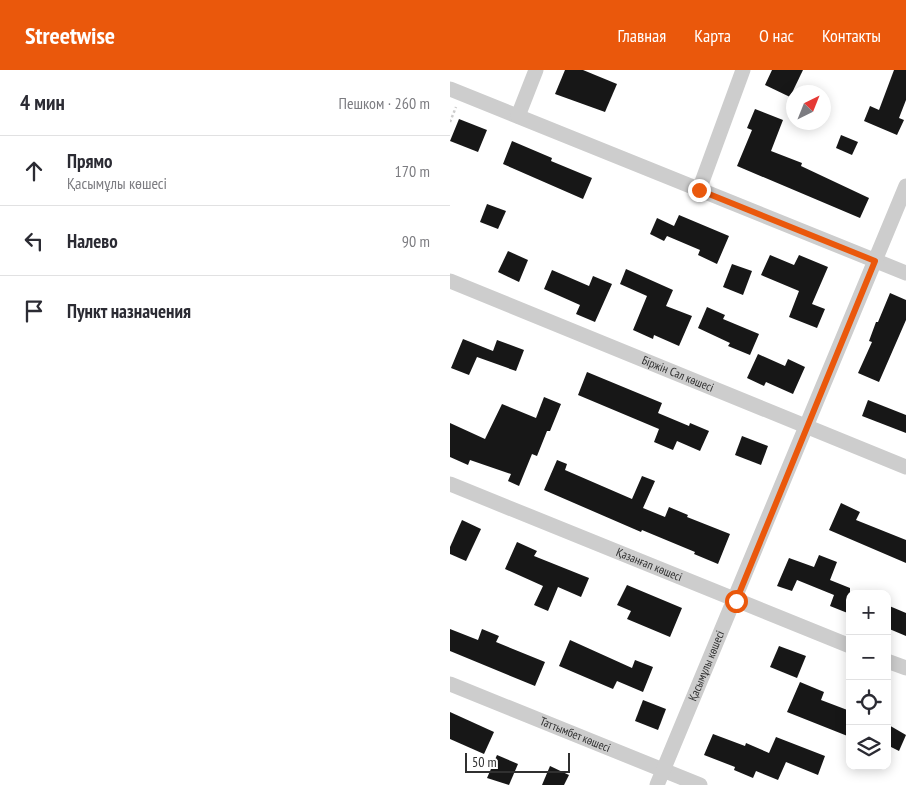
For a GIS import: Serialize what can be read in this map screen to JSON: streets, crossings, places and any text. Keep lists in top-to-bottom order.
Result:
{
  "streets": {
    "street": [
      "Біржін Сал көшесі",
      "Қазанғап көшесі",
      "Қасымұлы көшесі",
      "Таттымбет көшесі"
    ]
  },
  "crossings": [
    ["Біржін Сал көшесі", "Қасымұлы көшесі"],
    ["Қазанғап көшесі", "Қасымұлы көшесі"],
    ["Қасымұлы көшесі", "Таттымбет көшесі"]
  ],
  "scale_bar": "50 m",
  "north": "top right",
  "page": {
    "header": "Streetwise",
    "nav": [
      "Главная",
      "Карта",
      "О нас",
      "Контакты"
    ],
    "heading": ["4 мин", "Пешком · 260 m"],
    "list": [
      ["Прямо", "Қасымұлы көшесі", "170 m"],
      ["Налево", "90 m"],
      "Пункт назначения"
    ],
    "map_buttons": ["+", "−"],
    "scale": "50 m"
  }
}
